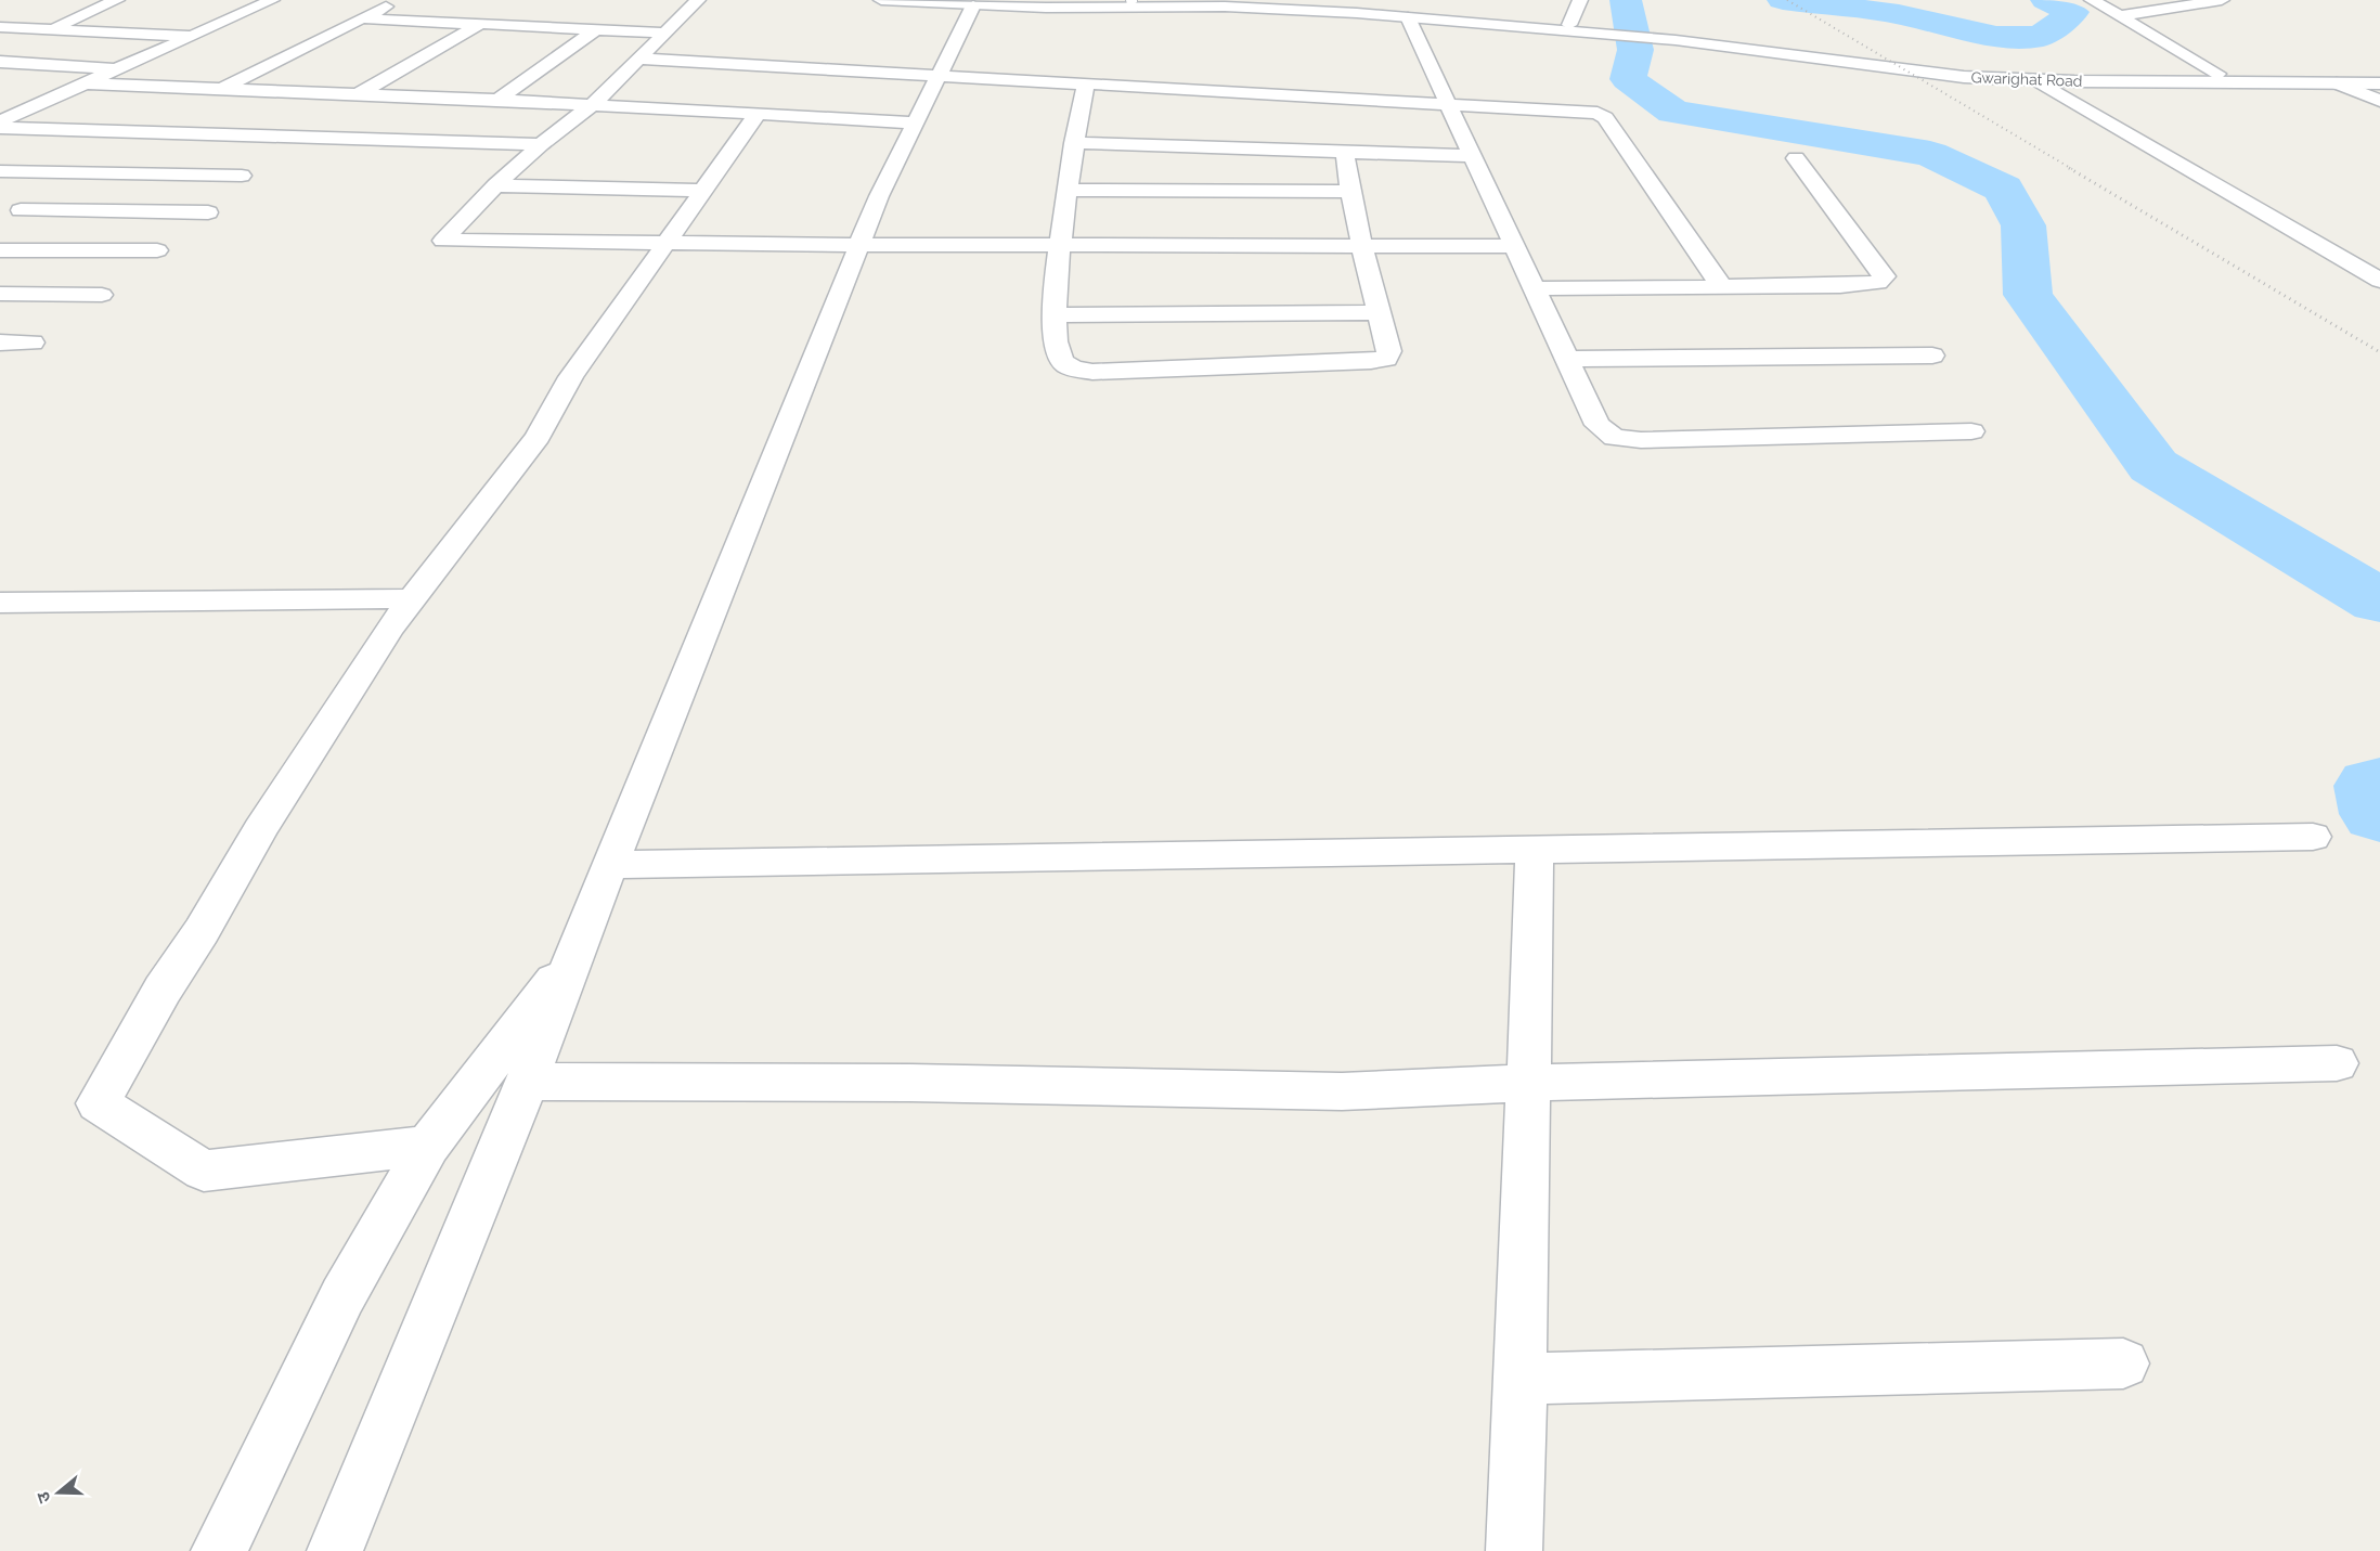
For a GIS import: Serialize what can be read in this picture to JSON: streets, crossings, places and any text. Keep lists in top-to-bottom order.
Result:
{
  "streets": {
    "street": ["Gwarighat Road"]
  },
  "north": "left"
}
